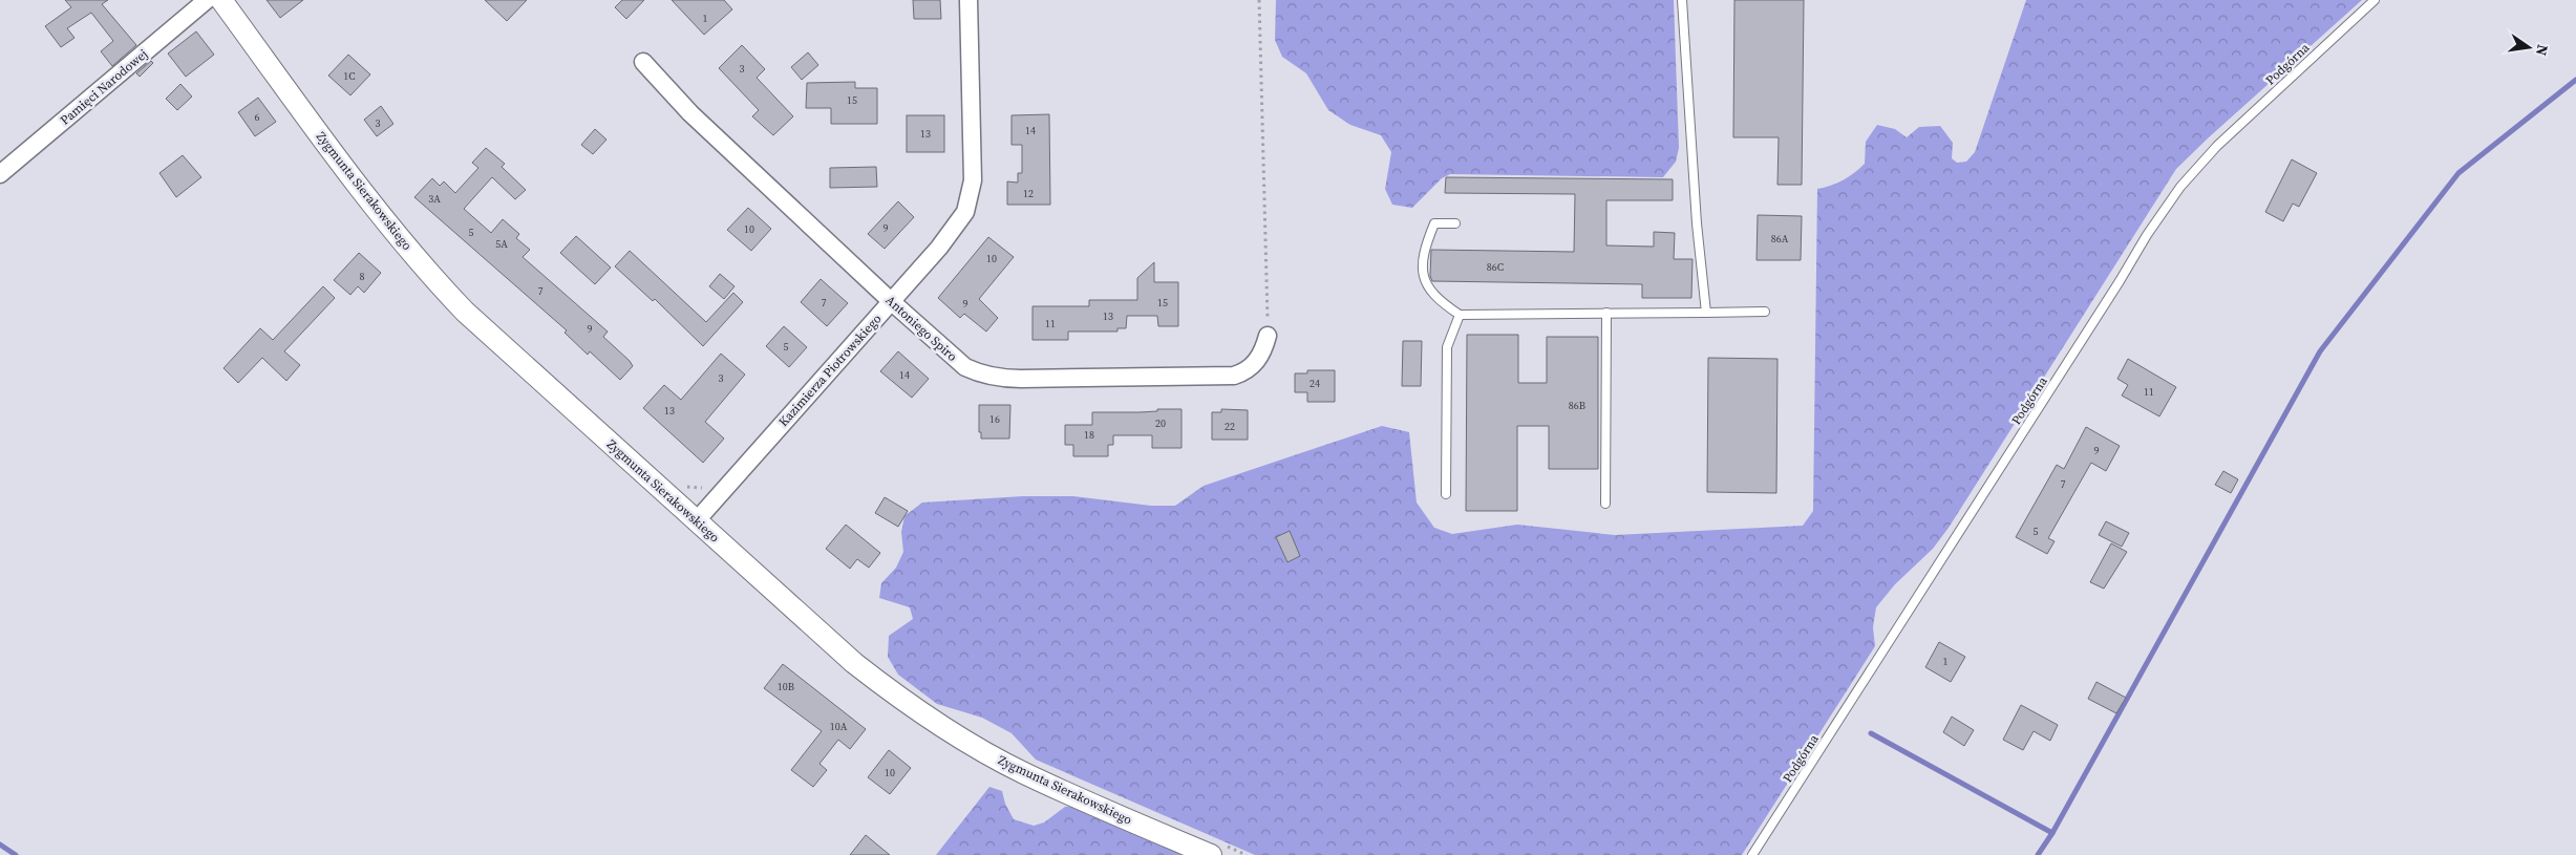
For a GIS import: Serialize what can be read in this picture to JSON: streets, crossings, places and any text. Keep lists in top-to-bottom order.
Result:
{
  "streets": {
    "street": [
      "Pamięci Narodowej",
      "Zygmunta Sierakowskiego",
      "Antoniego Spiro",
      "Kazimierza Piotrowskiego"
    ],
    "lane": ["Podgórna"]
  },
  "crossings": [
    ["Zygmunta Sierakowskiego", "Kazimierza Piotrowskiego"],
    ["Antoniego Spiro", "Kazimierza Piotrowskiego"]
  ],
  "house_numbers": [
    "1",
    "3",
    "1C",
    "15",
    "6",
    "3",
    "14",
    "13",
    "12",
    "3A",
    "9",
    "10",
    "5",
    "86A",
    "5A",
    "10",
    "86C",
    "8",
    "7",
    "7",
    "15",
    "9",
    "13",
    "11",
    "9",
    "5",
    "14",
    "3",
    "24",
    "11",
    "86B",
    "13",
    "16",
    "20",
    "22",
    "18",
    "9",
    "7",
    "5",
    "1",
    "10B",
    "10A",
    "10"
  ],
  "north": "right"
}
